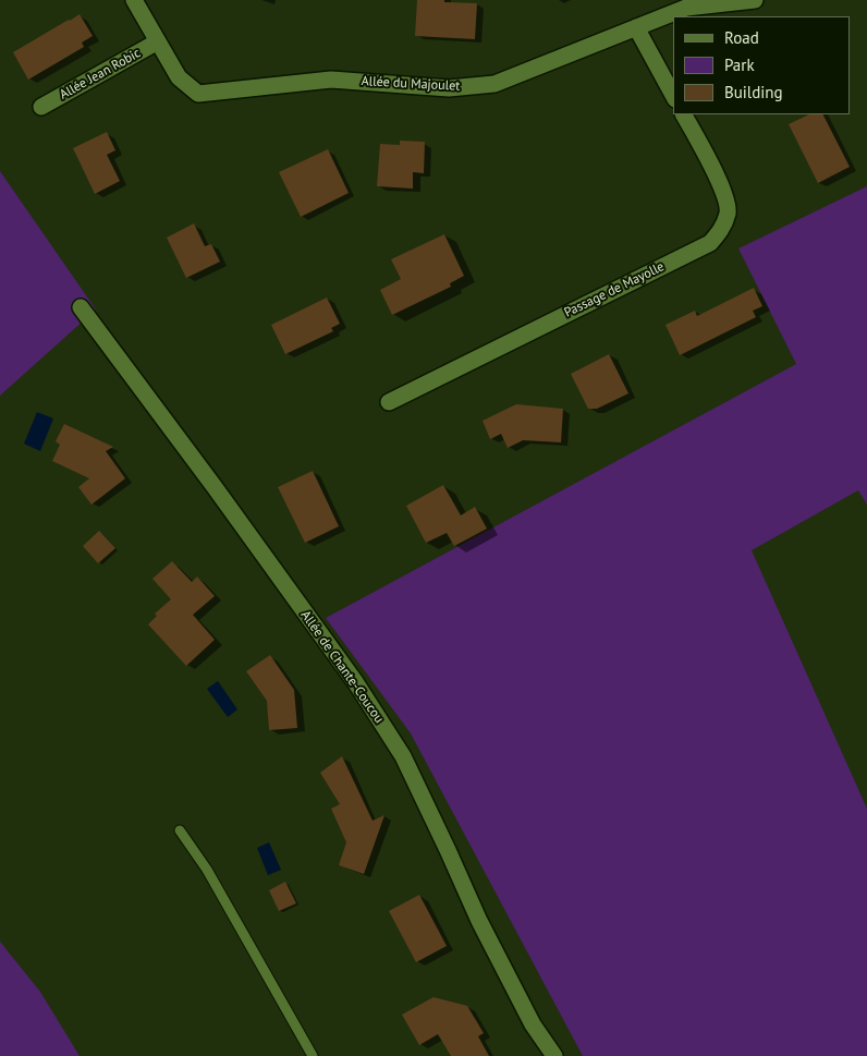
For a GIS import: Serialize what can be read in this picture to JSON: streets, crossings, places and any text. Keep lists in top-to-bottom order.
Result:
{
  "streets": {
    "street": [
      "Allée Jean Robic",
      "Allée du Majoulet",
      "Passage de Mayolle",
      "Allée de Chante-Coucou"
    ]
  },
  "crossings": [
    ["Allée Jean Robic", "Allée du Majoulet"]
  ],
  "legend": ["Road", "Park", "Building"]
}
